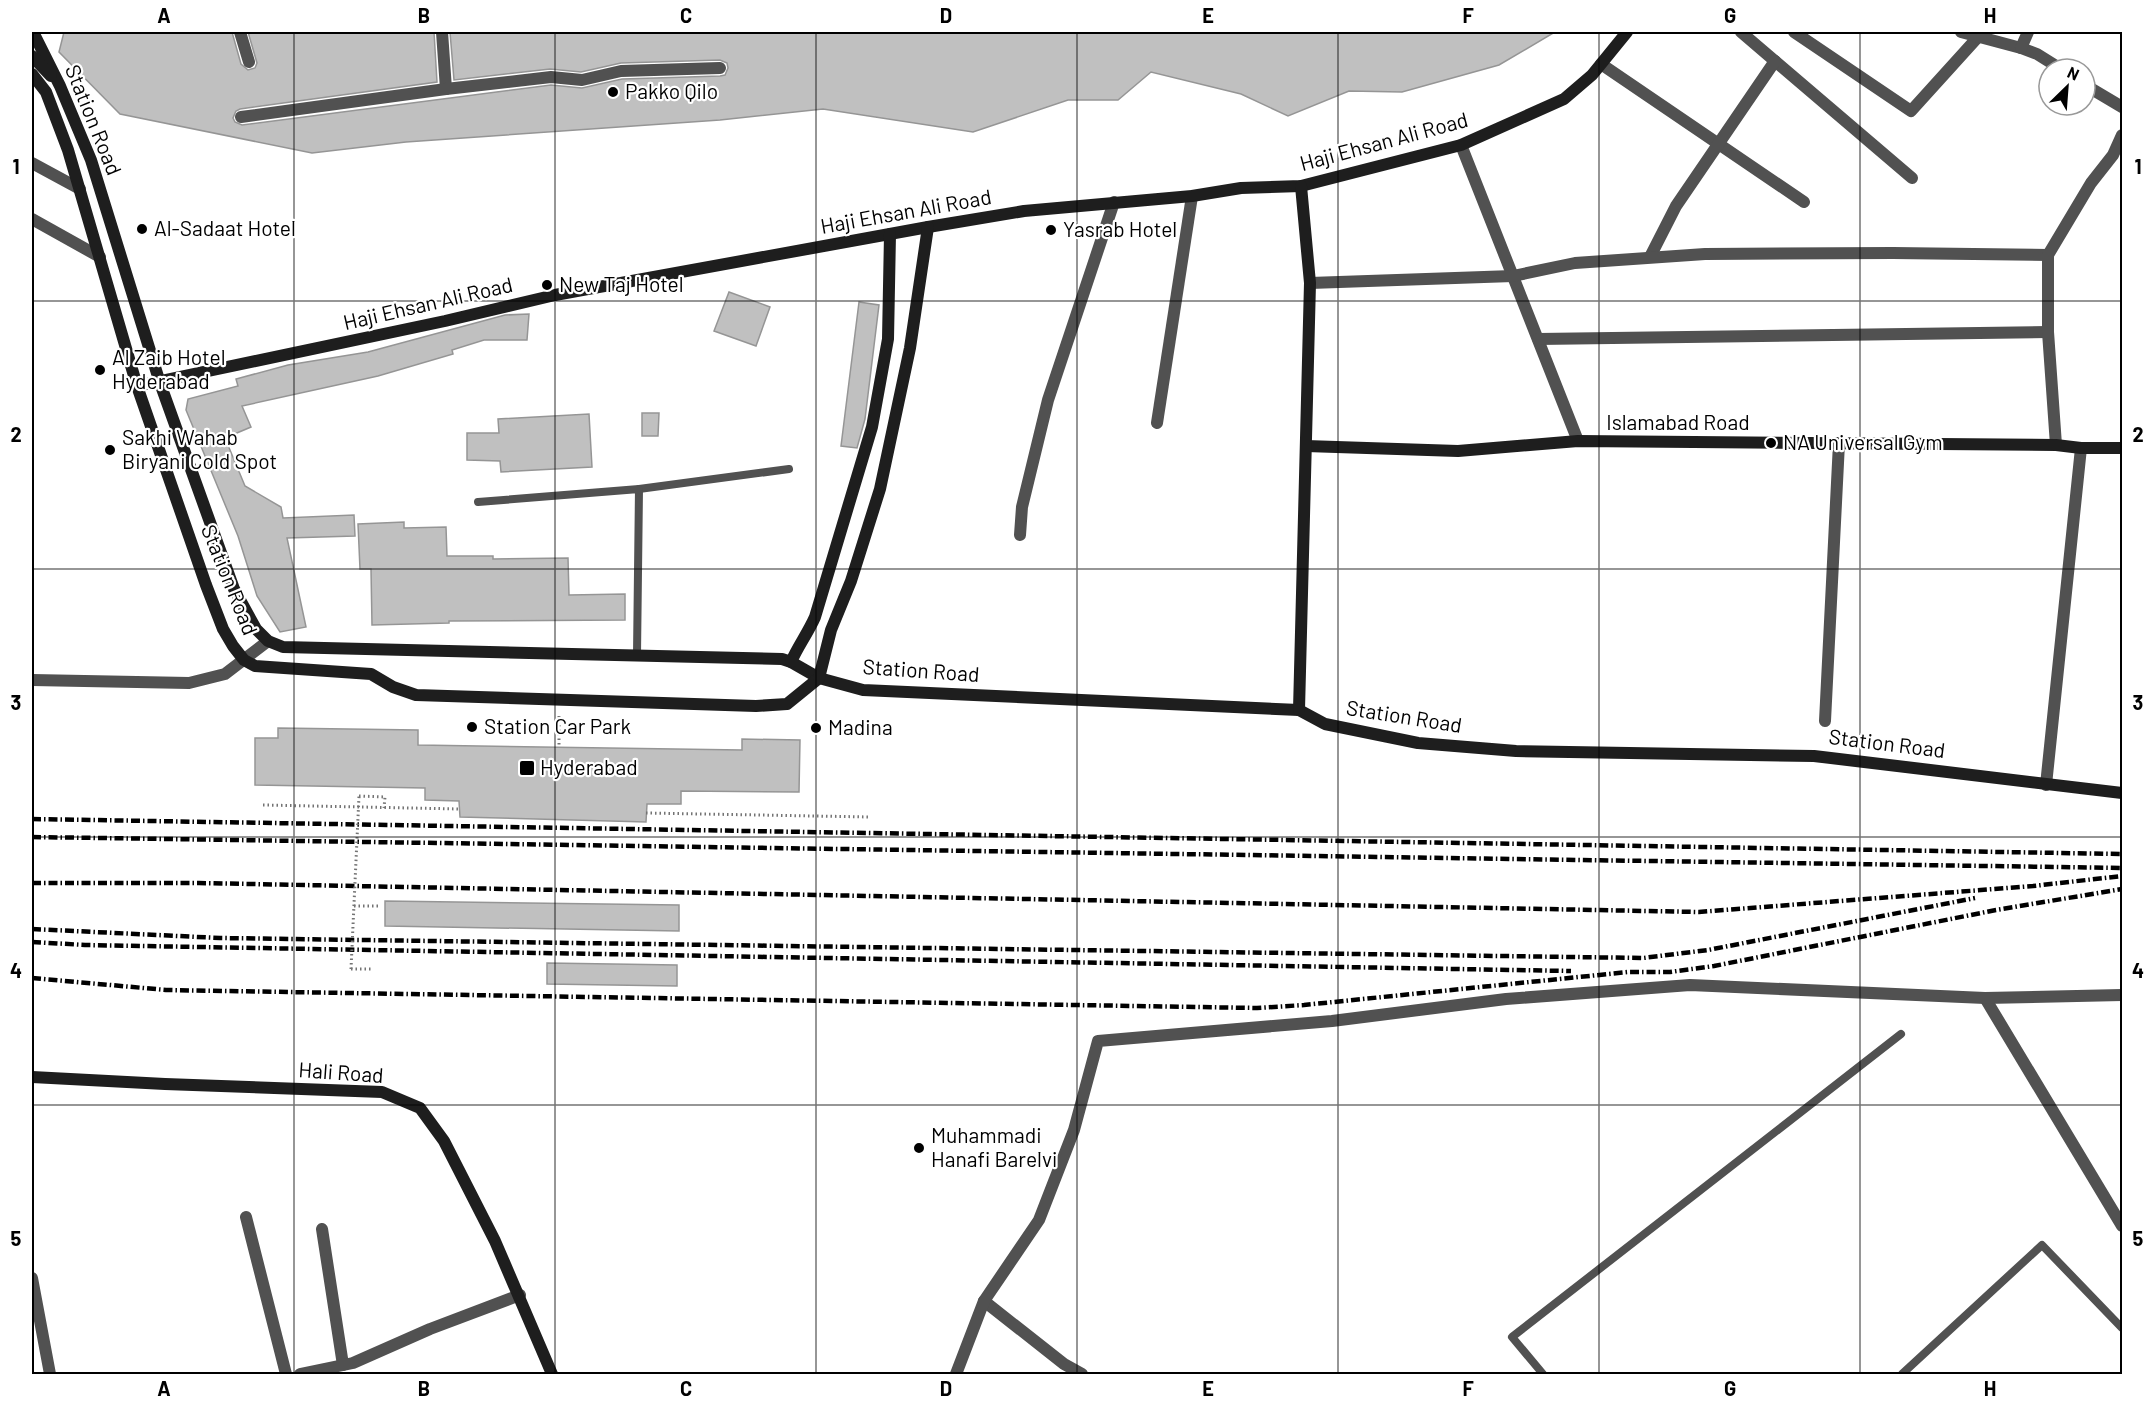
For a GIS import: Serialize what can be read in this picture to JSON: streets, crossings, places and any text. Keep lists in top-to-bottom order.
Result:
{
  "streets": {
    "street": [
      "Station Road",
      "Haji Ehsan Ali Road",
      "Islamabad Road",
      "Hali Road"
    ]
  },
  "crossings": [
    ["Station Road", "Haji Ehsan Ali Road"]
  ],
  "places": {
    "other": [
      "Pakko Qilo",
      "Al-Sadaat Hotel",
      "Yasrab Hotel",
      "New Taj Hotel",
      "Al Zaib Hotel Hyderabad",
      "NA Universal Gym",
      "Sakhi Wahab Biryani Cold Spot",
      "Station Car Park",
      "Madina",
      "Muhammadi Hanafi Barelvi"
    ],
    "transit": ["Hyderabad"]
  },
  "north": "top right",
  "grid": {
    "columns": [
      "A",
      "B",
      "C",
      "D",
      "E",
      "F",
      "G",
      "H"
    ],
    "rows": [
      "1",
      "2",
      "3",
      "4",
      "5"
    ]
  }
}
